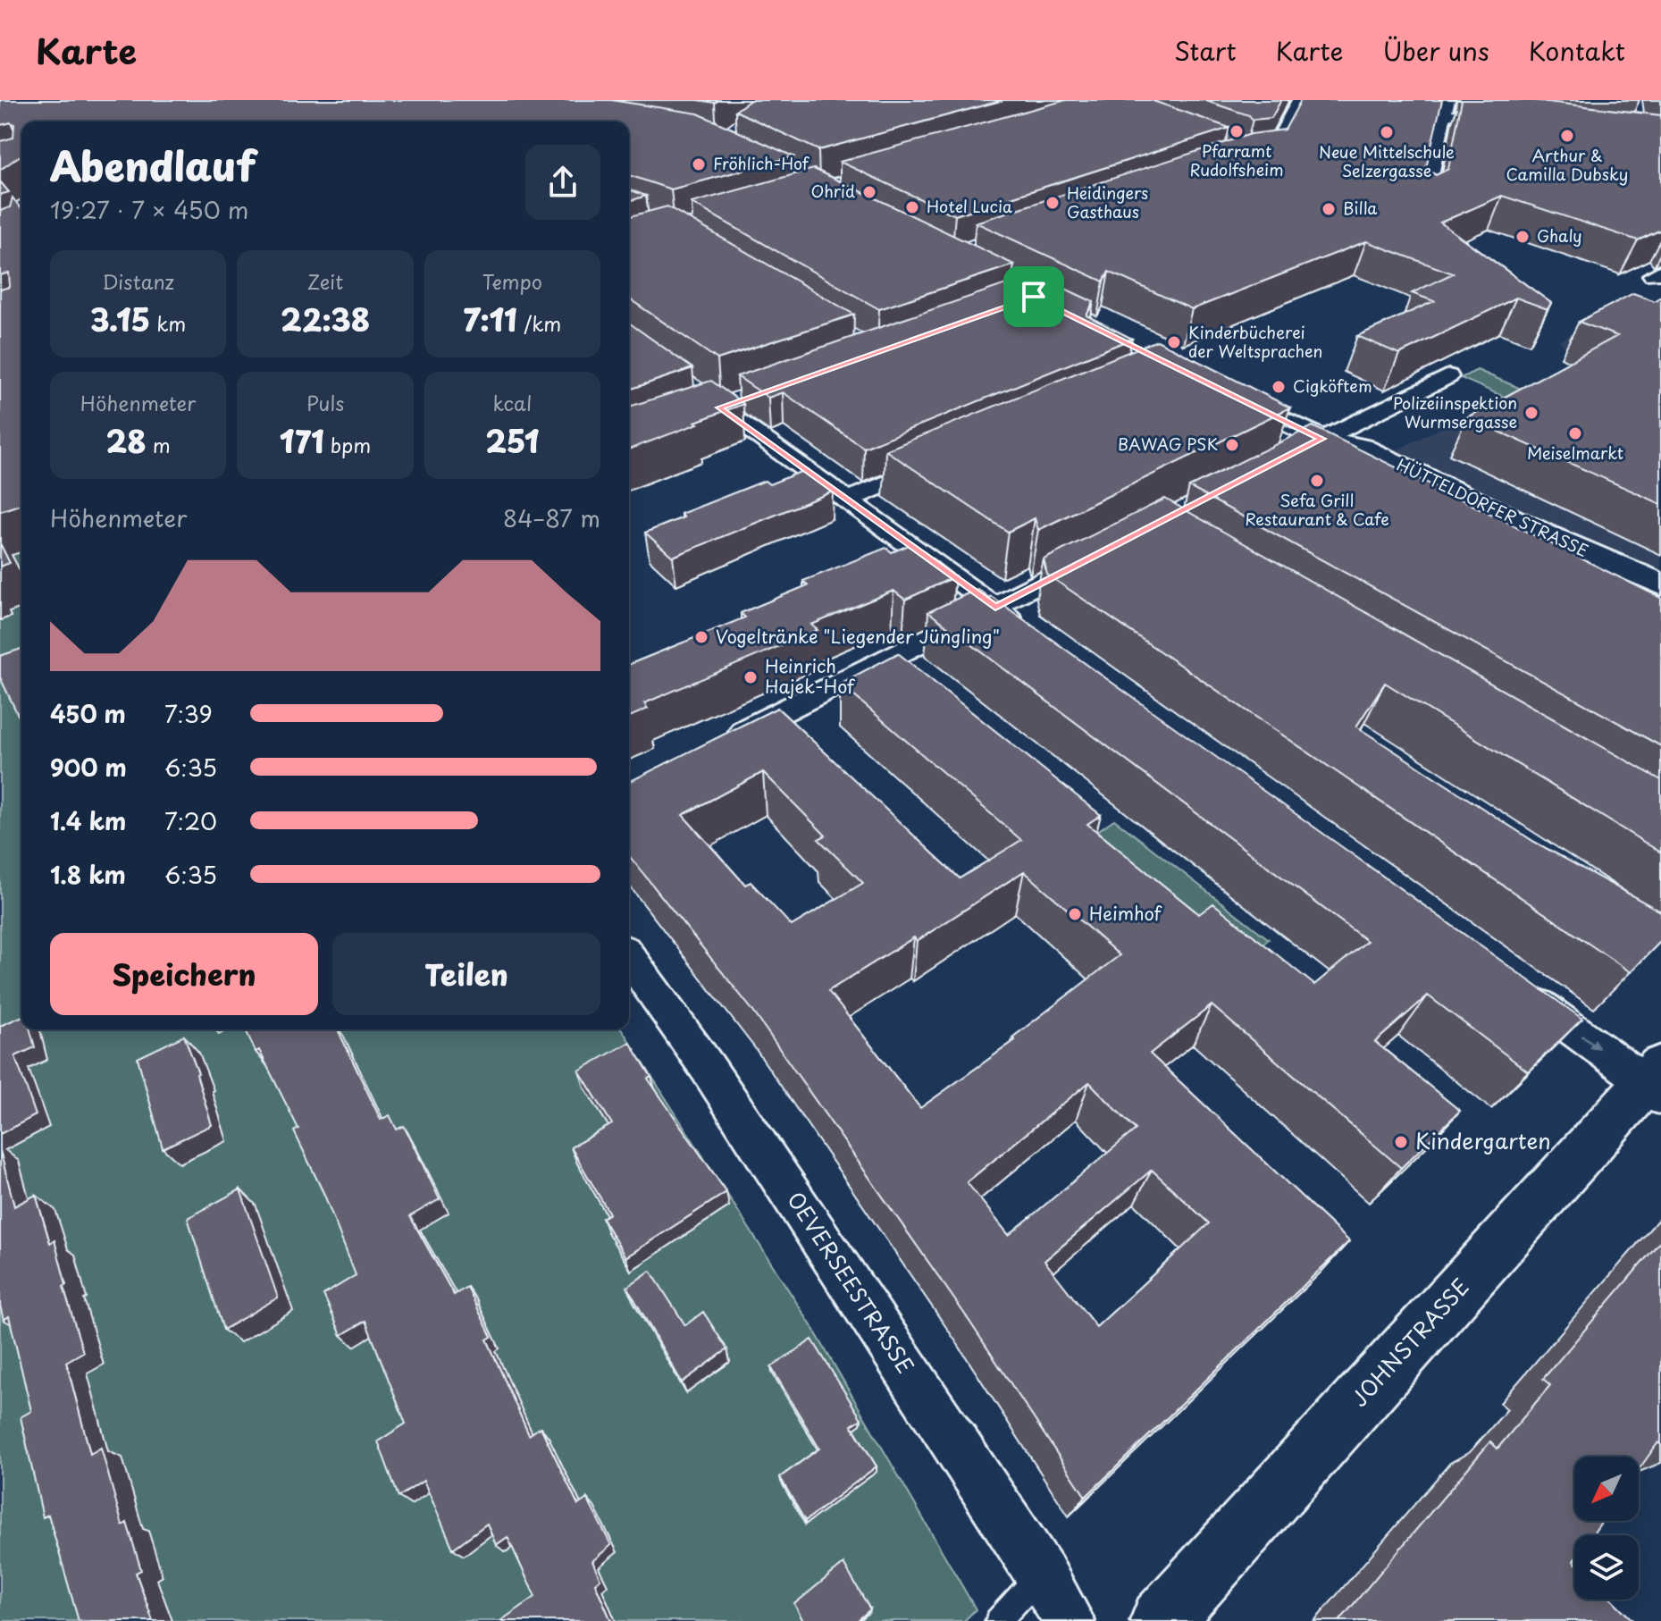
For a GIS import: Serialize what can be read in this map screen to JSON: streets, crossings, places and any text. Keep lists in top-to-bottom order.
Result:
{
  "streets": {
    "main road": ["HÜTTELDORFER STRASSE", "JOHNSTRASSE"],
    "street": ["OEVERSEESTRASSE"]
  },
  "places": [
    "Pfarramt Rudolfsheim",
    "Neue Mittelschule Selzergasse",
    "Arthur & Camilla Dubsky",
    "Fröhlich-Hof",
    "Ohrid",
    "Heidingers Gasthaus",
    "Hotel Lucia",
    "Billa",
    "Ghaly",
    "Kinderbücherei der Weltsprachen",
    "Cigköftem",
    "Polizeiinspektion Wurmsergasse",
    "Meiselmarkt",
    "BAWAG PSK",
    "Sefa Grill Restaurant & Cafe",
    "Vogeltränke \"Liegender Jüngling\"",
    "Heinrich Hajek-Hof",
    "Heimhof",
    "Kindergarten"
  ],
  "north": "bottom left",
  "page": {
    "header": "Karte",
    "nav": [
      "Start",
      "Karte",
      "Über uns",
      "Kontakt"
    ],
    "heading": ["Abendlauf", "19:27 · 7 × 450 m"],
    "stats": [
      ["Distanz", "3.15 km"],
      ["Zeit", "22:38"],
      ["Tempo", "7:11 /km"],
      ["Höhenmeter", "28 m"],
      ["Puls", "171 bpm"],
      ["kcal", "251"]
    ],
    "chart": ["Höhenmeter", "84–87 m"],
    "list": [
      {
        "name": "450 m",
        "note": "7:39"
      },
      {
        "name": "900 m",
        "note": "6:35"
      },
      {
        "name": "1.4 km",
        "note": "7:20"
      },
      {
        "name": "1.8 km",
        "note": "6:35"
      }
    ],
    "buttons": ["Speichern", "Teilen"]
  }
}
